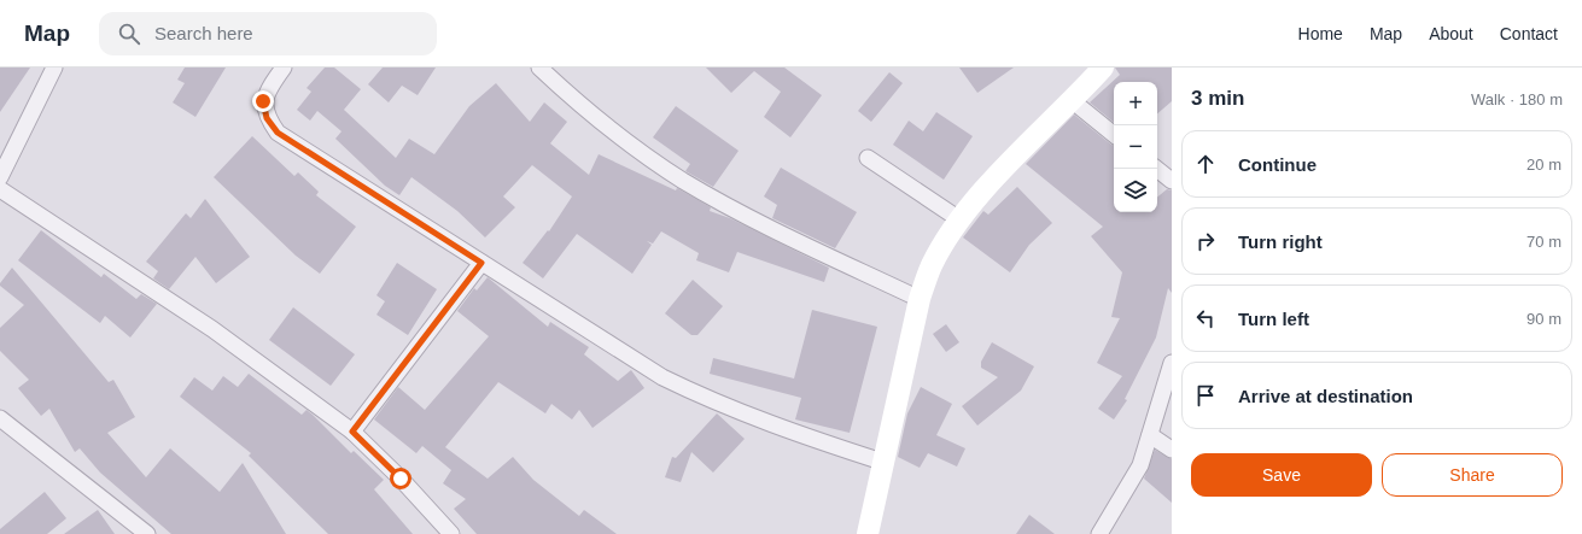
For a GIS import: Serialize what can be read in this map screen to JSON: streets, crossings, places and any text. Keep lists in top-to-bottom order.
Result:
{
  "page": {
    "header": "Map",
    "search": "Search here",
    "nav": [
      "Home",
      "Map",
      "About",
      "Contact"
    ],
    "heading": ["3 min", "Walk · 180 m"],
    "map_buttons": ["+", "−"],
    "list": [
      ["Continue", "20 m"],
      ["Turn right", "70 m"],
      ["Turn left", "90 m"],
      "Arrive at destination"
    ],
    "buttons": ["Save", "Share"]
  }
}
